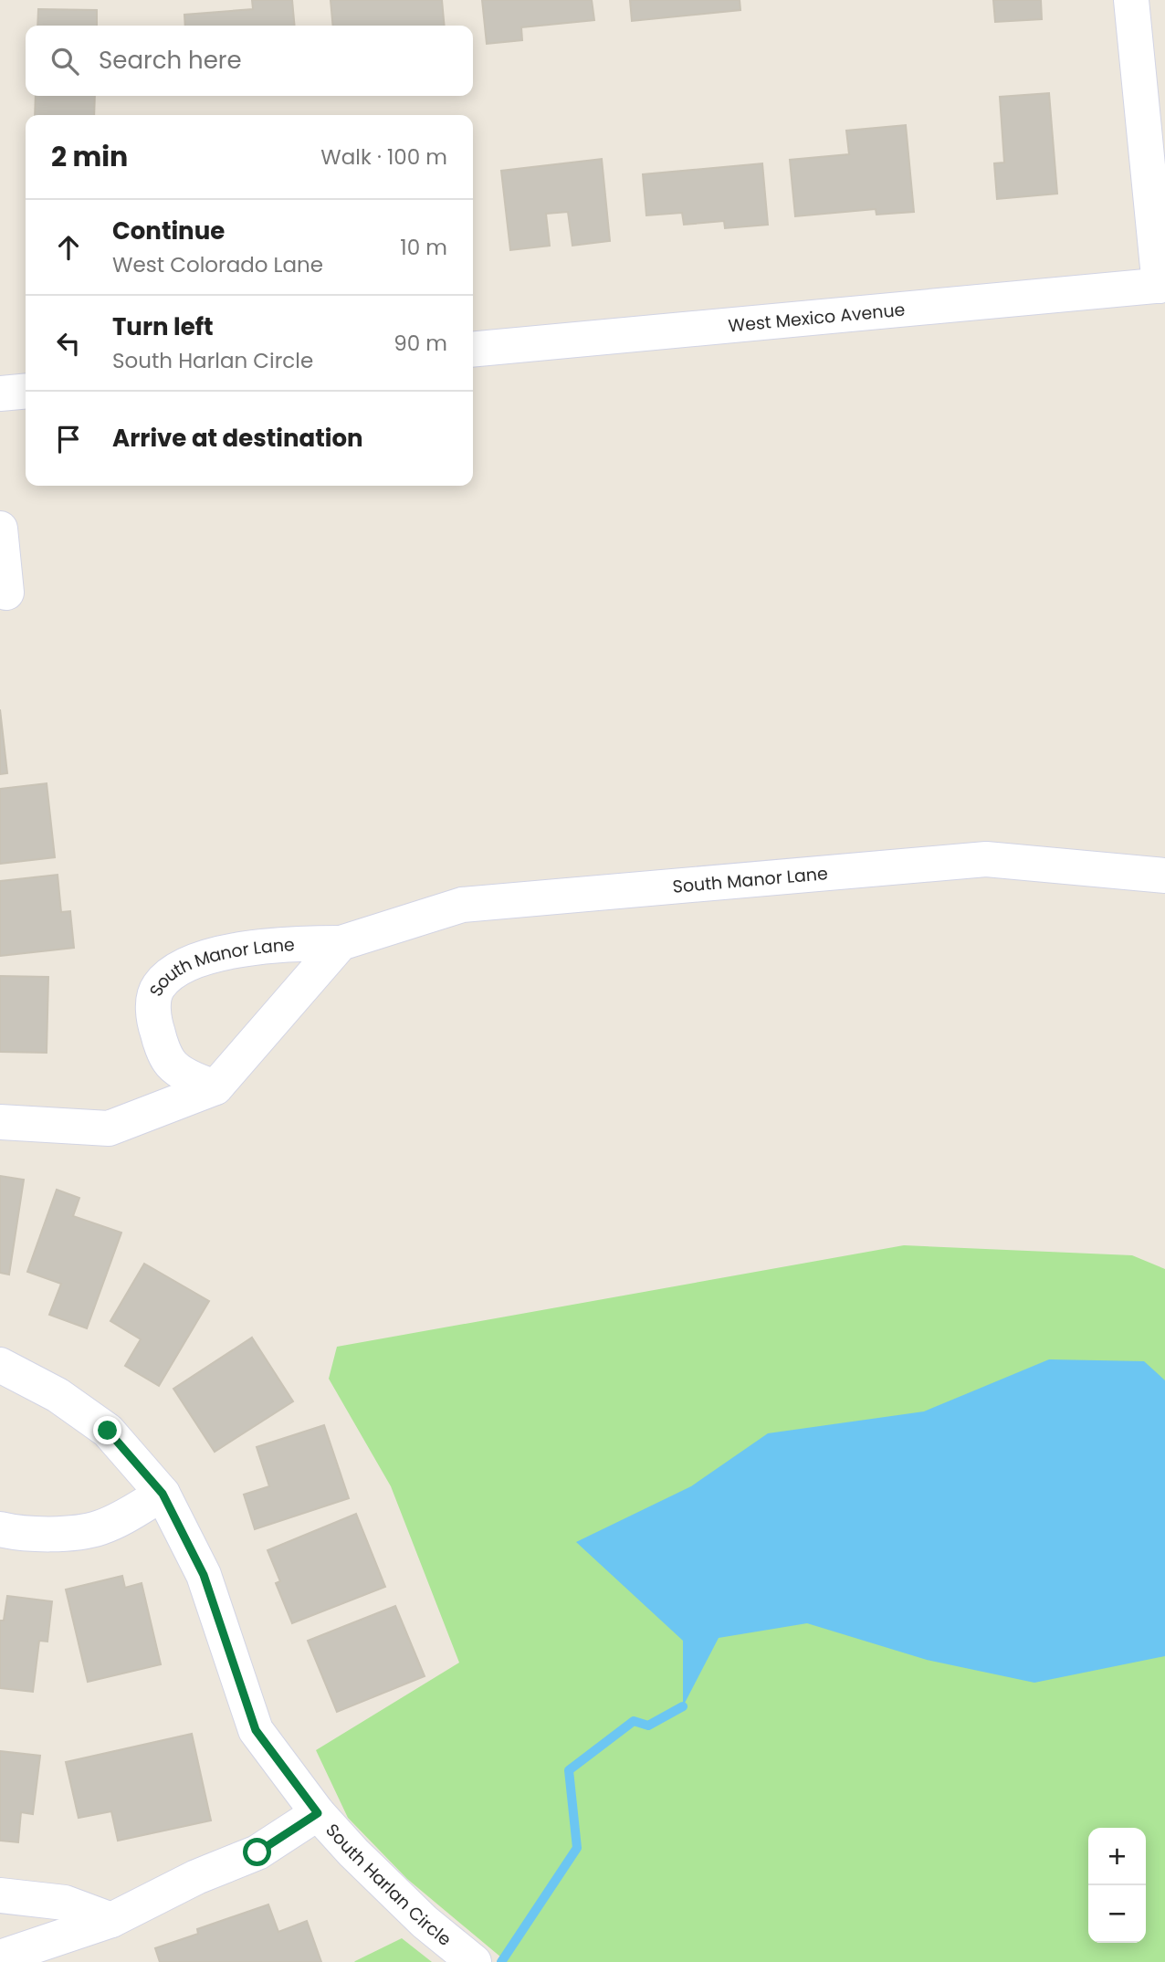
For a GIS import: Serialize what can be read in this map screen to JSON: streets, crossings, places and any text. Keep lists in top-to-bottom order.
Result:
{
  "streets": {
    "street": ["West Mexico Avenue", "South Manor Lane", "South Harlan Circle"]
  },
  "page": {
    "search": "Search here",
    "heading": ["2 min", "Walk · 100 m"],
    "list": [
      ["Continue", "West Colorado Lane", "10 m"],
      ["Turn left", "South Harlan Circle", "90 m"],
      "Arrive at destination"
    ],
    "map_buttons": ["+", "−"]
  }
}
